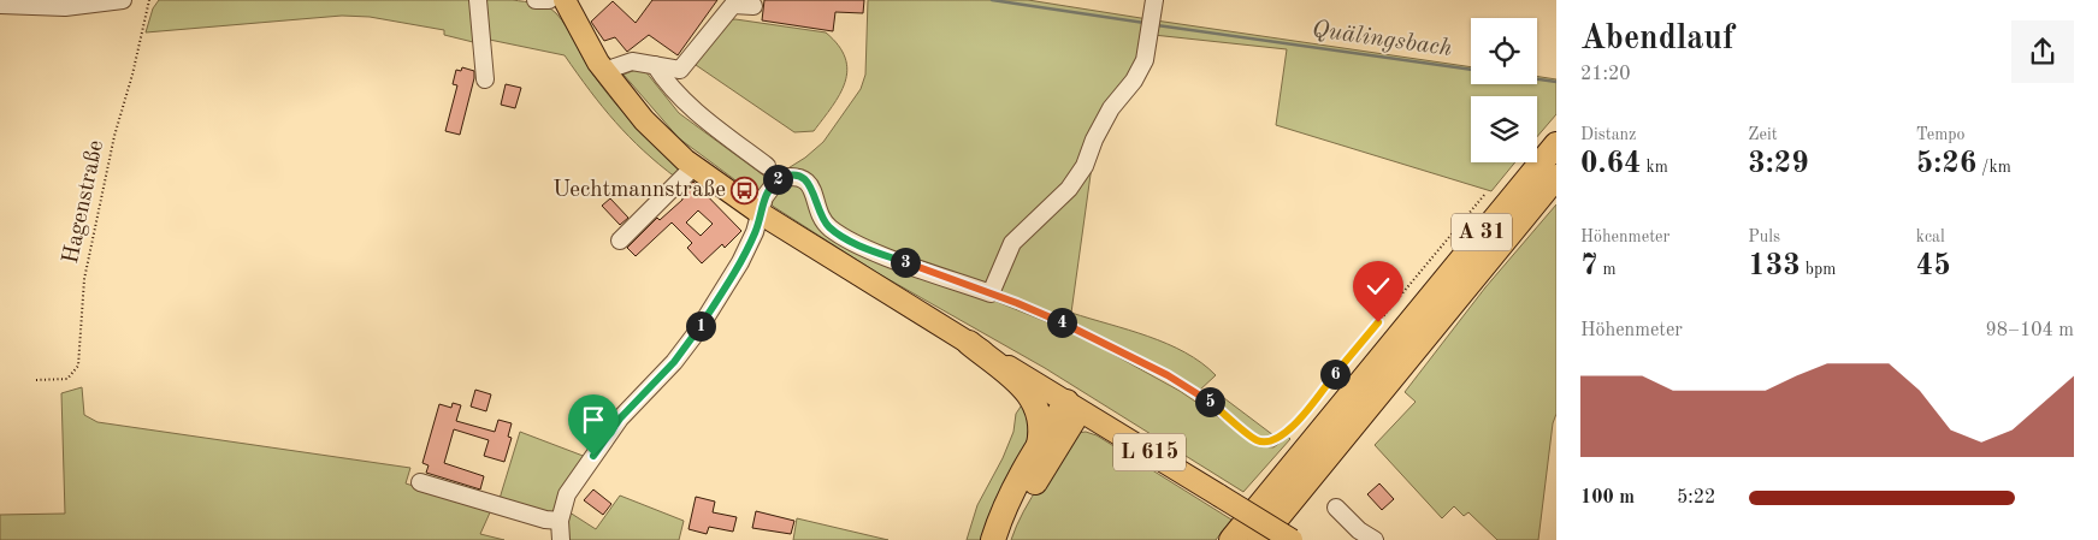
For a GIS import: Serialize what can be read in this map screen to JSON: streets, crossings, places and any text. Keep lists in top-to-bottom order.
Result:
{
  "streets": {
    "highway": ["A 31"],
    "main road": ["L 615"],
    "path": ["Hagenstraße"]
  },
  "water": ["Quälingsbach"],
  "places": {
    "bus stop": ["Uechtmannstraße"]
  },
  "page": {
    "heading": ["Abendlauf", "21:20"],
    "stats": [
      ["Distanz", "0.64 km"],
      ["Zeit", "3:29"],
      ["Tempo", "5:26 /km"],
      ["Höhenmeter", "7 m"],
      ["Puls", "133 bpm"],
      ["kcal", "45"]
    ],
    "pins": [
      "2",
      "3",
      "4",
      "1",
      "6",
      "5"
    ],
    "chart": ["Höhenmeter", "98–104 m"],
    "list": [
      {
        "name": "100 m",
        "note": "5:22"
      }
    ]
  }
}
